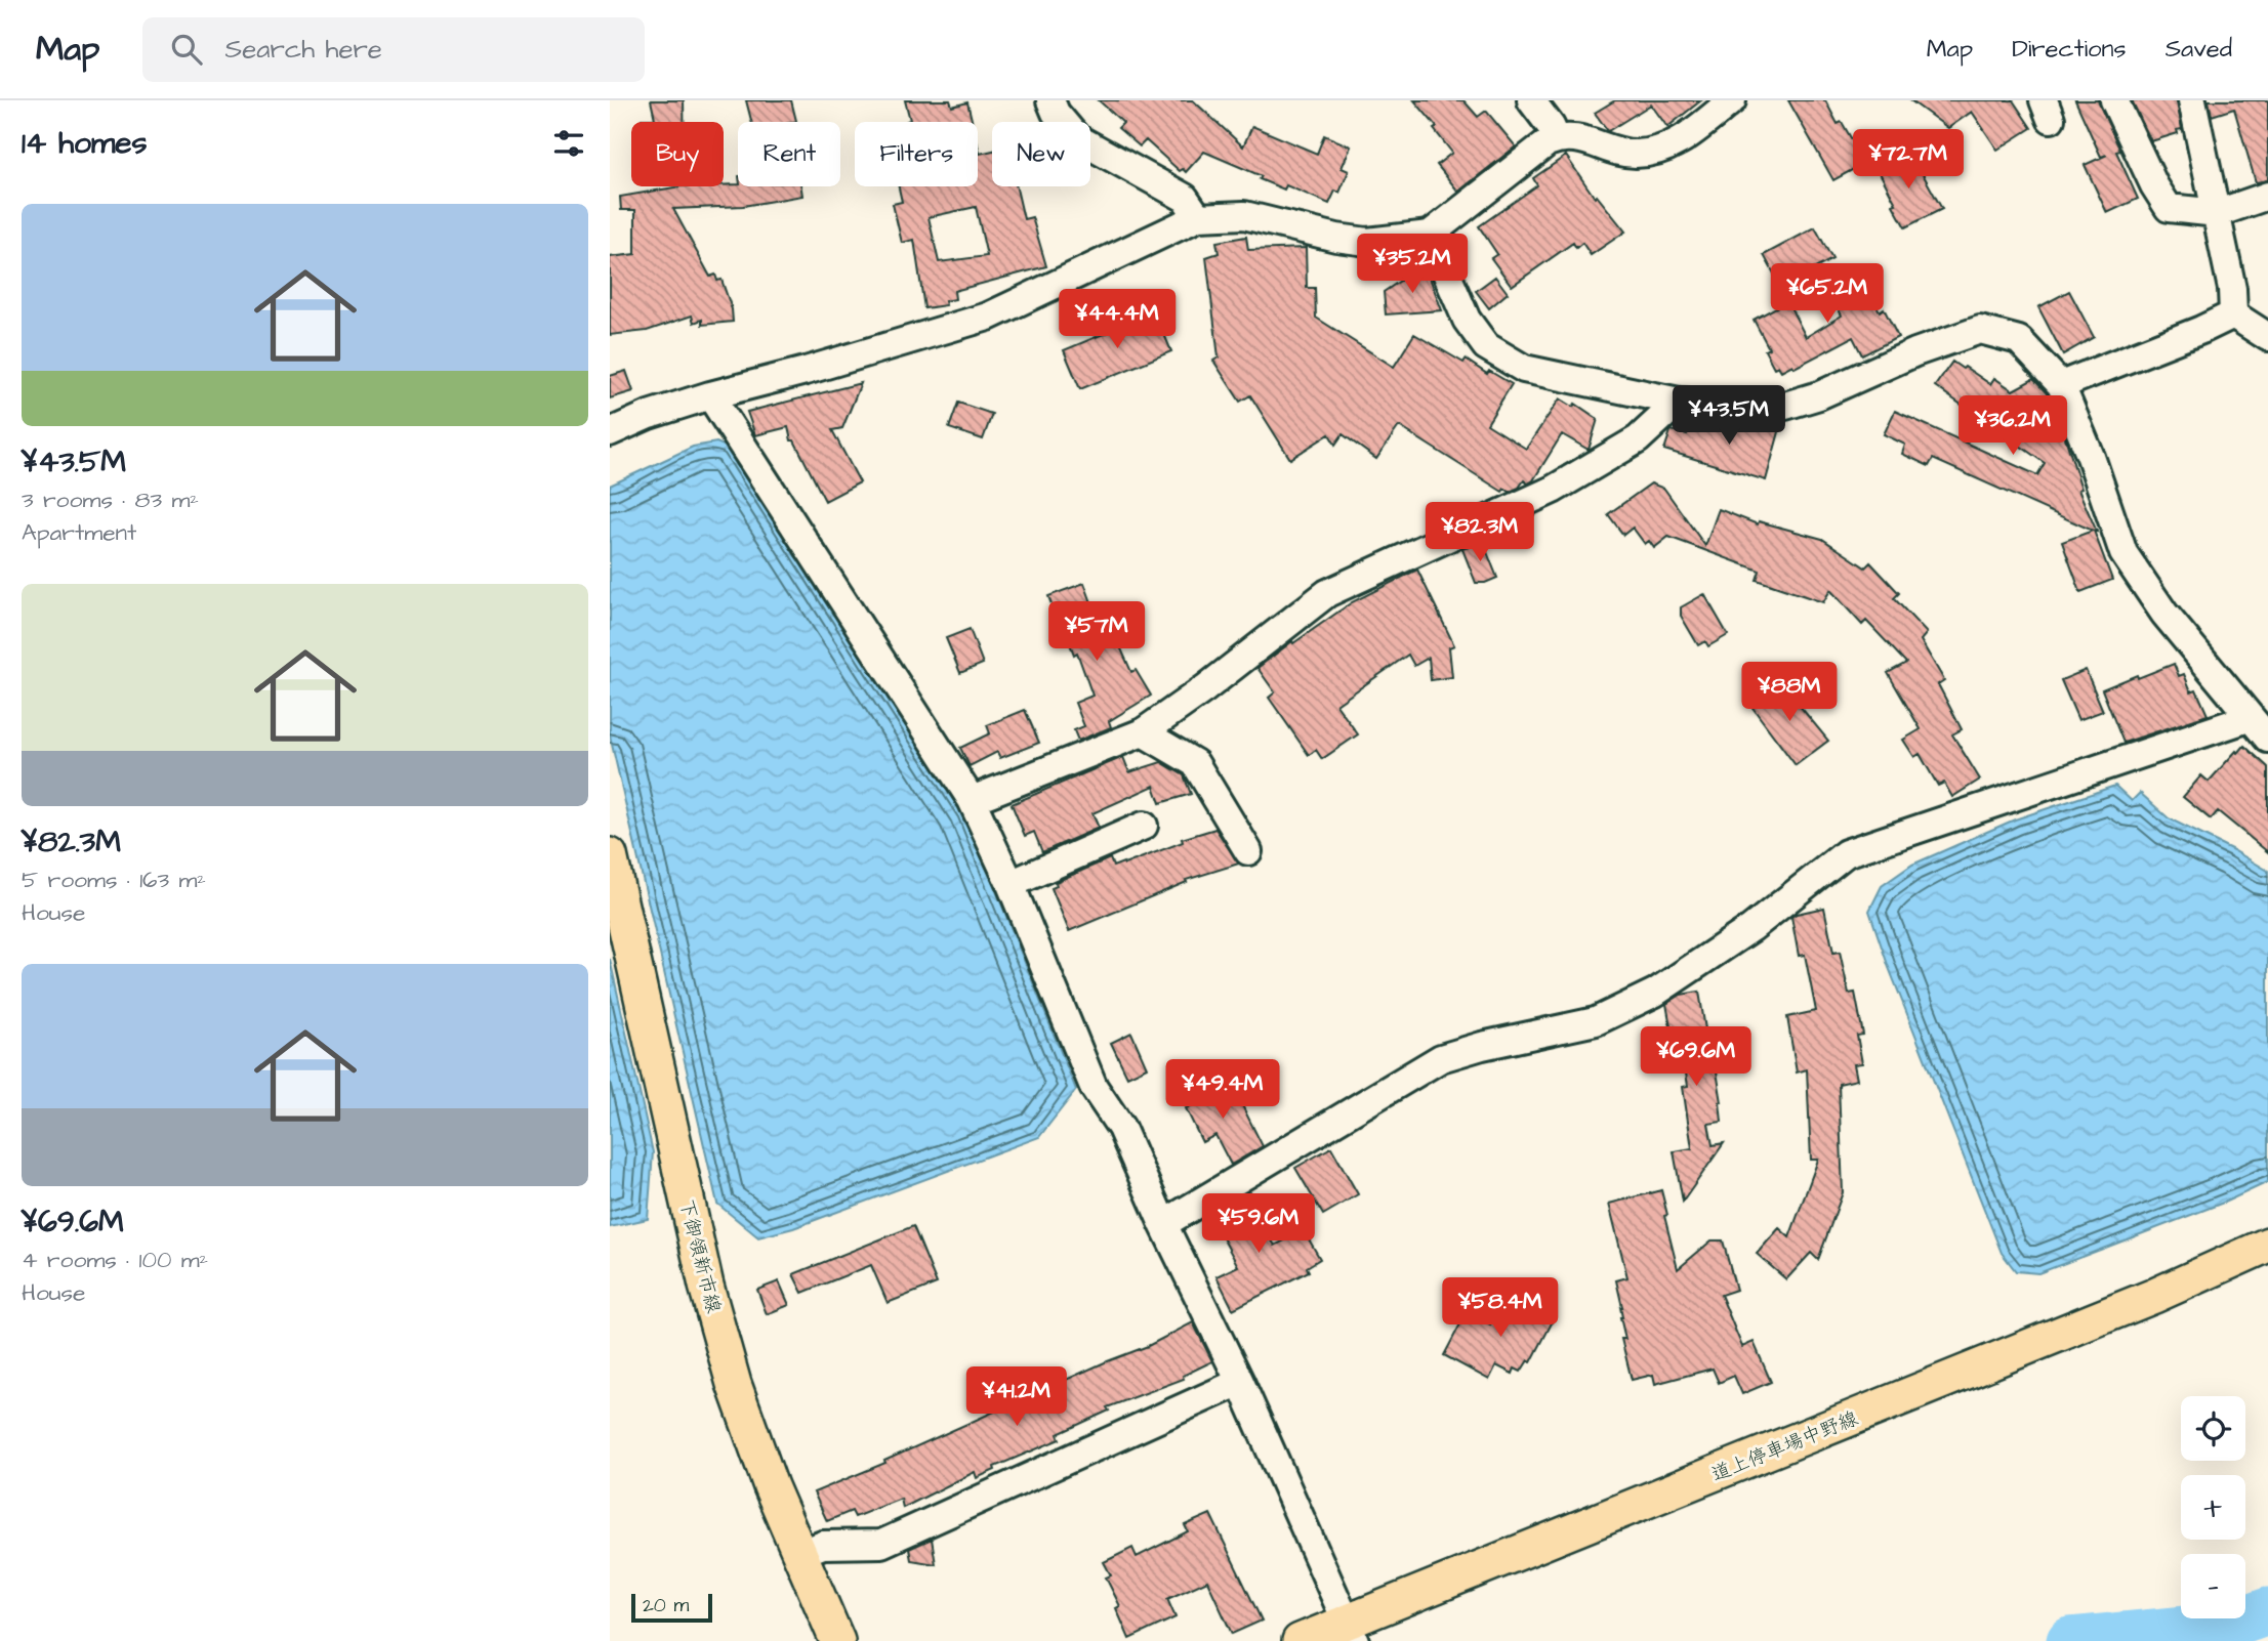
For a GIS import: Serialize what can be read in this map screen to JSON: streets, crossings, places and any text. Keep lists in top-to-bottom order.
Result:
{
  "streets": {
    "main road": ["下御領新市線", "道上停車場中野線"]
  },
  "scale_bar": "20 m",
  "page": {
    "header": "Map",
    "search": "Search here",
    "nav": ["Map", "Directions", "Saved"],
    "heading": "14 homes",
    "chip": [
      "Buy",
      "Rent",
      "Filters",
      "New"
    ],
    "price": [
      "¥72.7M",
      "¥35.2M",
      "¥65.2M",
      "¥44.4M",
      "¥43.5M",
      "¥36.2M",
      "¥82.3M",
      "¥57M",
      "¥88M",
      "¥69.6M",
      "¥49.4M",
      "¥59.6M",
      "¥58.4M",
      "¥41.2M"
    ],
    "list": [
      {
        "name": "¥43.5M",
        "note": "3 rooms · 83 m² · Apartment"
      },
      {
        "name": "¥82.3M",
        "note": "5 rooms · 163 m² · House"
      },
      {
        "name": "¥69.6M",
        "note": "4 rooms · 100 m² · House"
      }
    ],
    "map_buttons": ["+", "−"],
    "scale": "20 m"
  }
}
